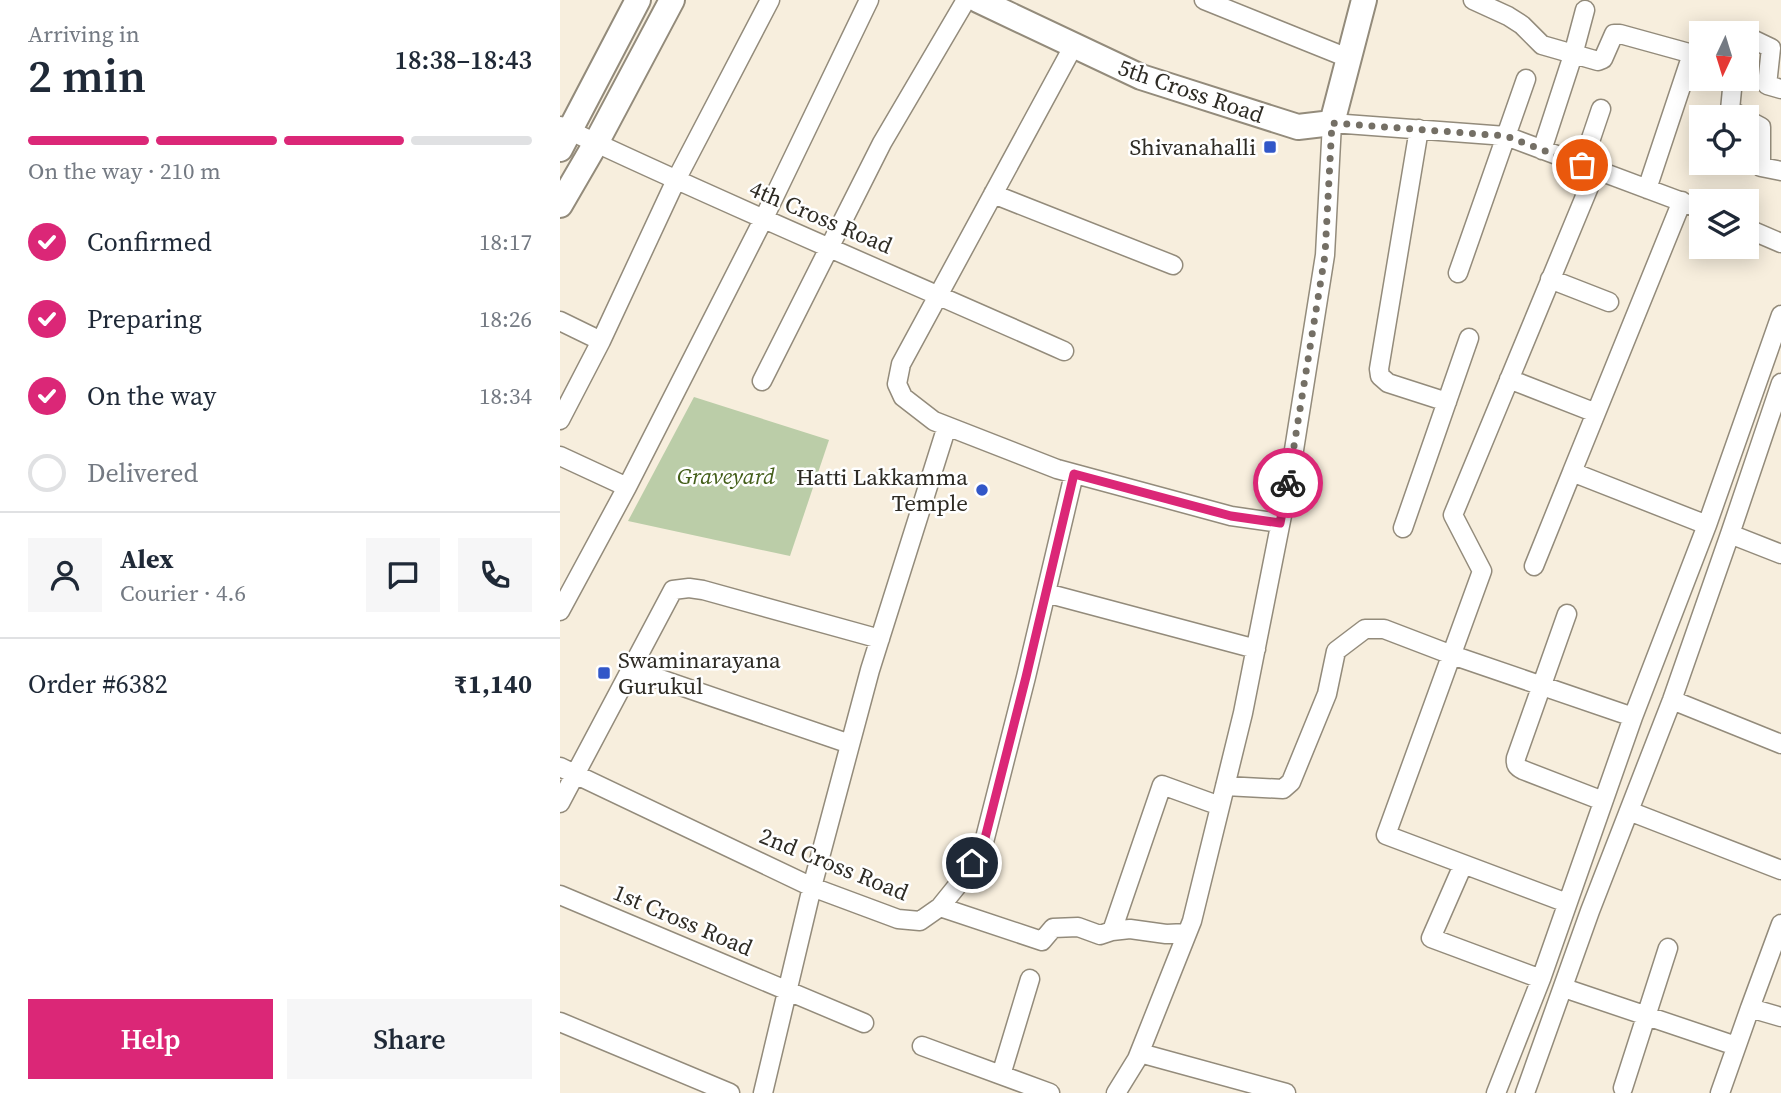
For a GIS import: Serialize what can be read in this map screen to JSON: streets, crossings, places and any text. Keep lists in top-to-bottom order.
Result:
{
  "streets": {
    "street": [
      "5th Cross Road",
      "4th Cross Road",
      "2nd Cross Road",
      "1st Cross Road"
    ]
  },
  "parks": ["Graveyard"],
  "places": {
    "transit": ["Shivanahalli", "Swaminarayana Gurukul"],
    "other": ["Hatti Lakkamma Temple"]
  },
  "north": "bottom",
  "page": {
    "heading": ["2 min", "Arriving in", "18:38–18:43"],
    "panel": [
      "Alex",
      "Courier · 4.6",
      "Order #6382",
      "₹1,140"
    ],
    "bar": "On the way · 210 m",
    "list": [
      ["Confirmed", "18:17"],
      ["Preparing", "18:26"],
      ["On the way", "18:34"],
      "Delivered"
    ],
    "buttons": ["Help", "Share"]
  }
}
